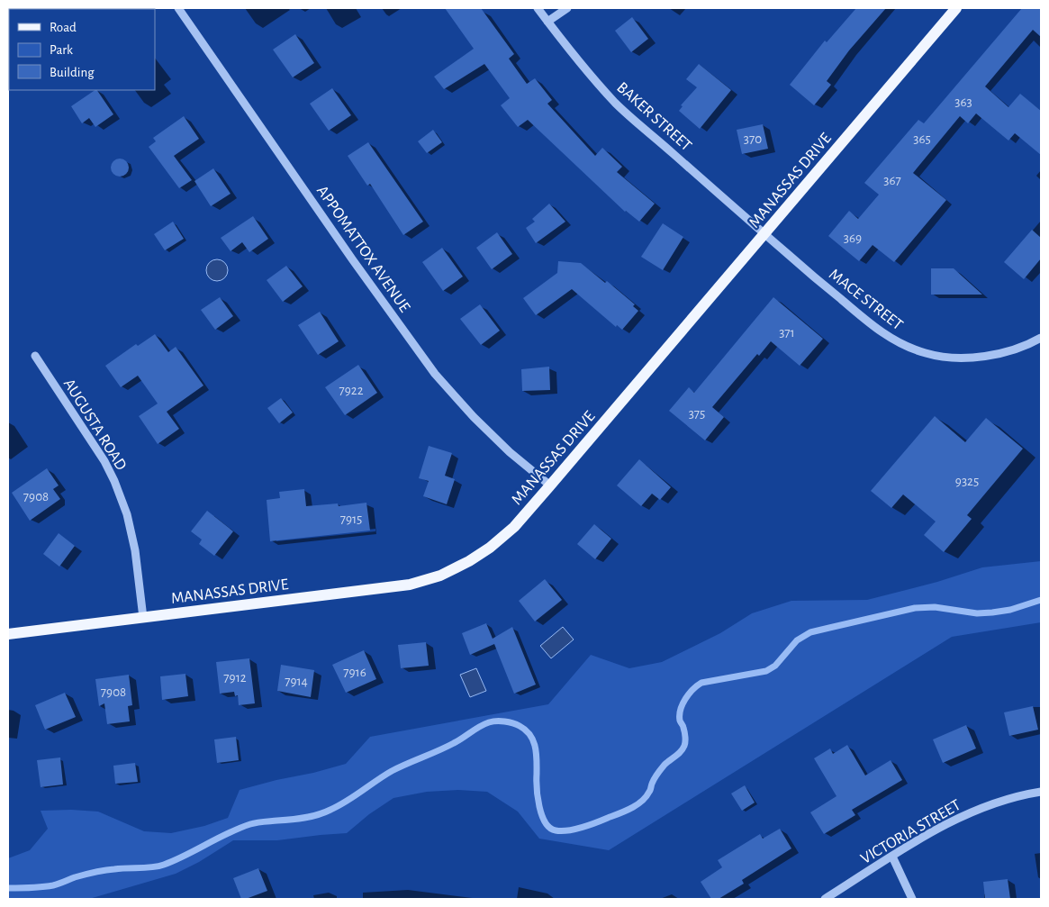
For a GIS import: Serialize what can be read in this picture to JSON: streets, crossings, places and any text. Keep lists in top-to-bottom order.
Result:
{
  "streets": {
    "main road": ["MANASSAS DRIVE"],
    "street": [
      "BAKER STREET",
      "APPOMATTOX AVENUE",
      "MACE STREET",
      "AUGUSTA ROAD",
      "VICTORIA STREET"
    ]
  },
  "crossings": [
    ["BAKER STREET", "MANASSAS DRIVE"],
    ["BAKER STREET", "MACE STREET"],
    ["MANASSAS DRIVE", "APPOMATTOX AVENUE"],
    ["MANASSAS DRIVE", "MACE STREET"],
    ["MANASSAS DRIVE", "AUGUSTA ROAD"]
  ],
  "house_numbers": [
    "363",
    "370",
    "365",
    "367",
    "369",
    "371",
    "7922",
    "375",
    "9325",
    "7908",
    "7915",
    "7916",
    "7912",
    "7914",
    "7908"
  ],
  "legend": ["Road", "Park", "Building"]
}
